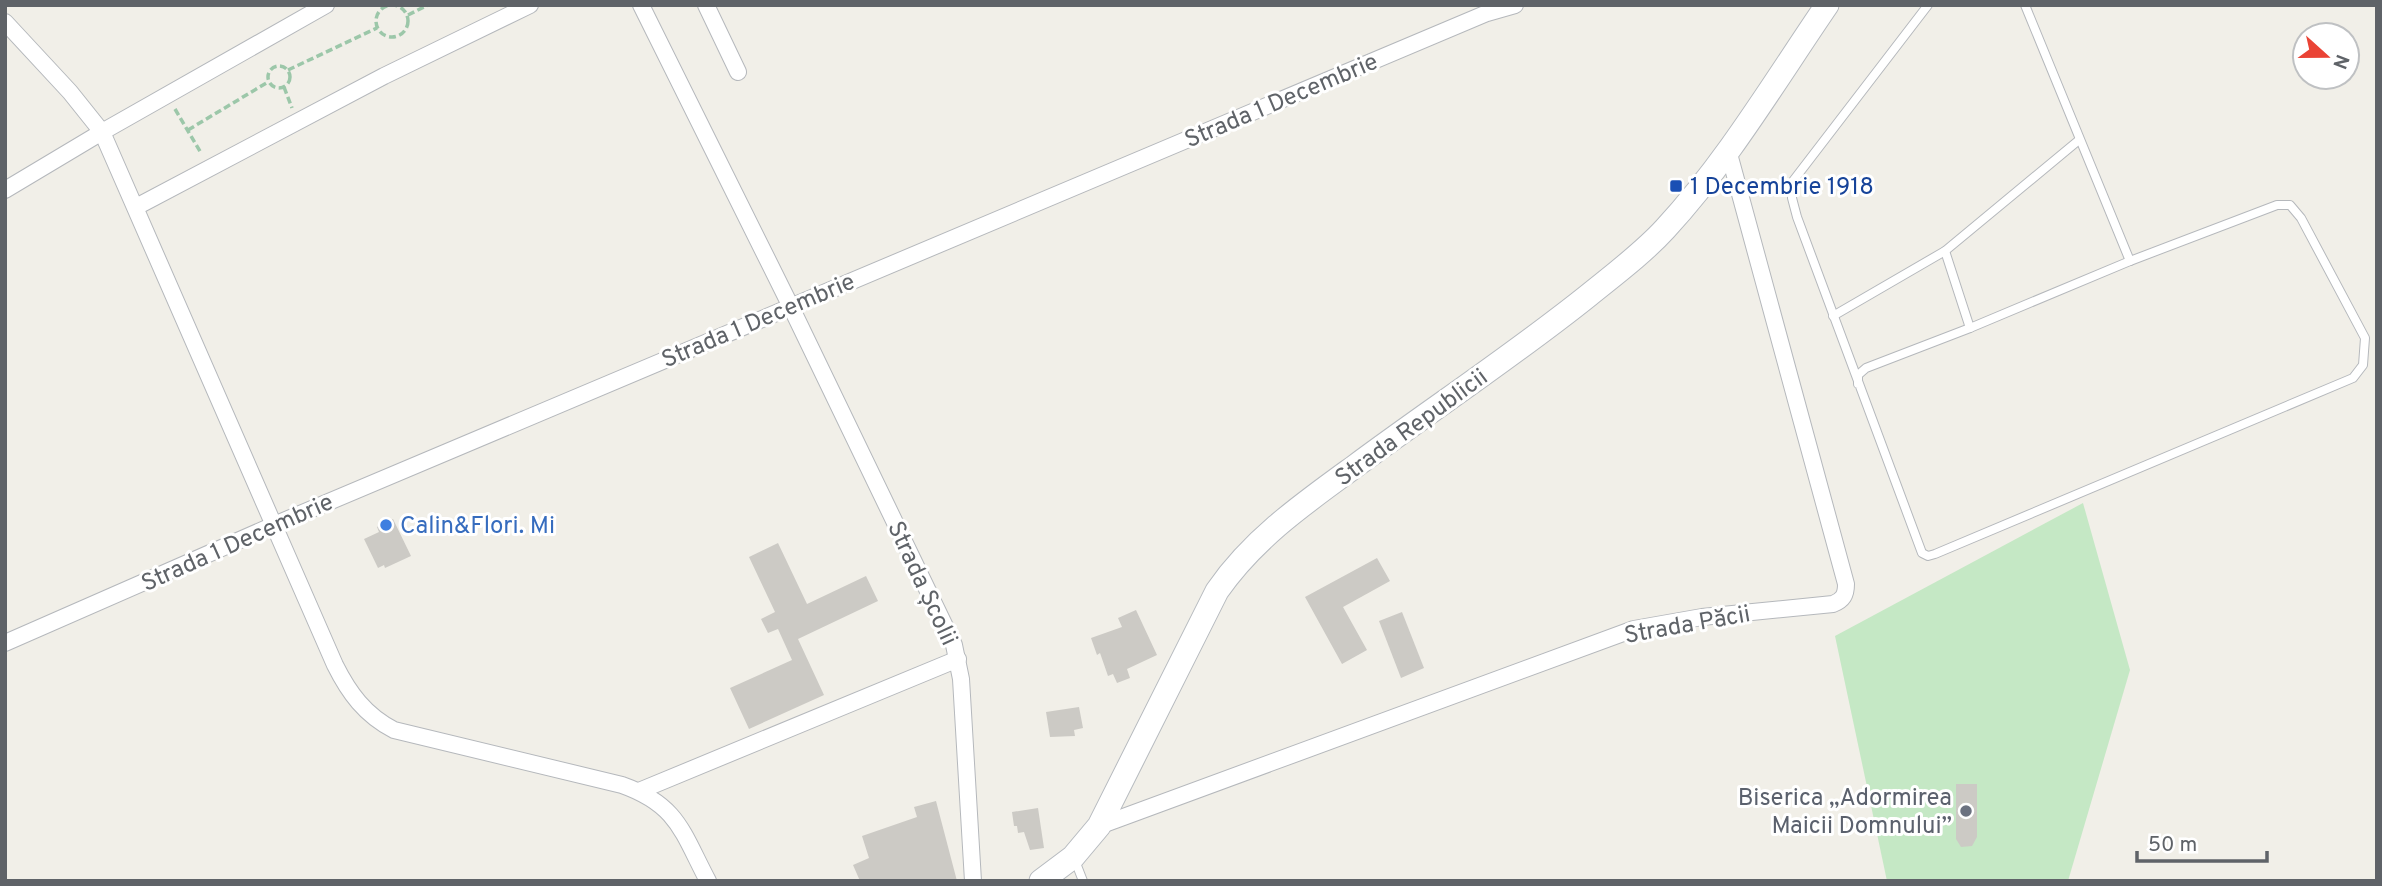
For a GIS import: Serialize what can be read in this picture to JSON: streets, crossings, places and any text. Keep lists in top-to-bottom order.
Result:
{
  "streets": {
    "main road": ["Strada Republicii"],
    "street": ["Strada 1 Decembrie", "Strada Școlii", "Strada Păcii"]
  },
  "crossings": [
    ["Strada 1 Decembrie", "Strada Școlii"],
    ["Strada Republicii", "Strada Păcii"]
  ],
  "places": {
    "transit": ["1 Decembrie 1918"],
    "other": ["Calin&Flori. Mi", "Biserica „Adormirea Maicii Domnului”"]
  },
  "scale_bar": "50 m",
  "north": "right"
}
